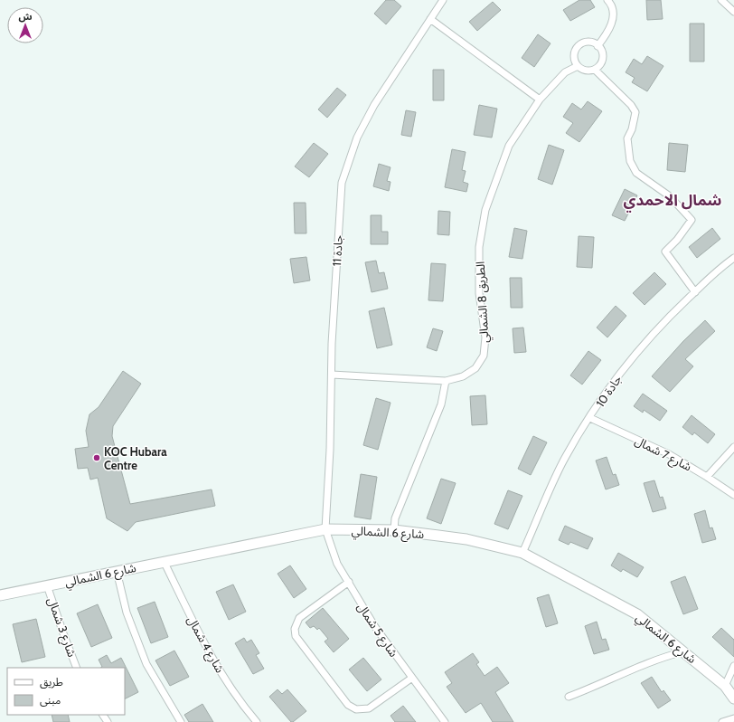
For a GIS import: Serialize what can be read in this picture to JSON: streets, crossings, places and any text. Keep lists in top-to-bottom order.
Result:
{
  "streets": {
    "street": [
      "جادة 11",
      "الطريق 8 الشمالي",
      "جادة 10",
      "شارع 7 شمال",
      "شارع 6 الشمالي",
      "شارع 3 شمال",
      "شارع 5 شمال",
      "شارع 4 شمال"
    ]
  },
  "crossings": [
    ["جادة 11", "الطريق 8 الشمالي"],
    ["جادة 11", "شارع 6 الشمالي"],
    ["جادة 11", "شارع 5 شمال"],
    ["جادة 10", "شارع 7 شمال"],
    ["جادة 10", "شارع 6 الشمالي"],
    ["شارع 6 الشمالي", "شارع 3 شمال"],
    ["شارع 6 الشمالي", "شارع 5 شمال"],
    ["شارع 6 الشمالي", "شارع 4 شمال"]
  ],
  "districts": ["شمال الاحمدي"],
  "places": ["KOC Hubara Centre"],
  "legend": ["طريق", "مبنى"],
  "north": "top"
}
